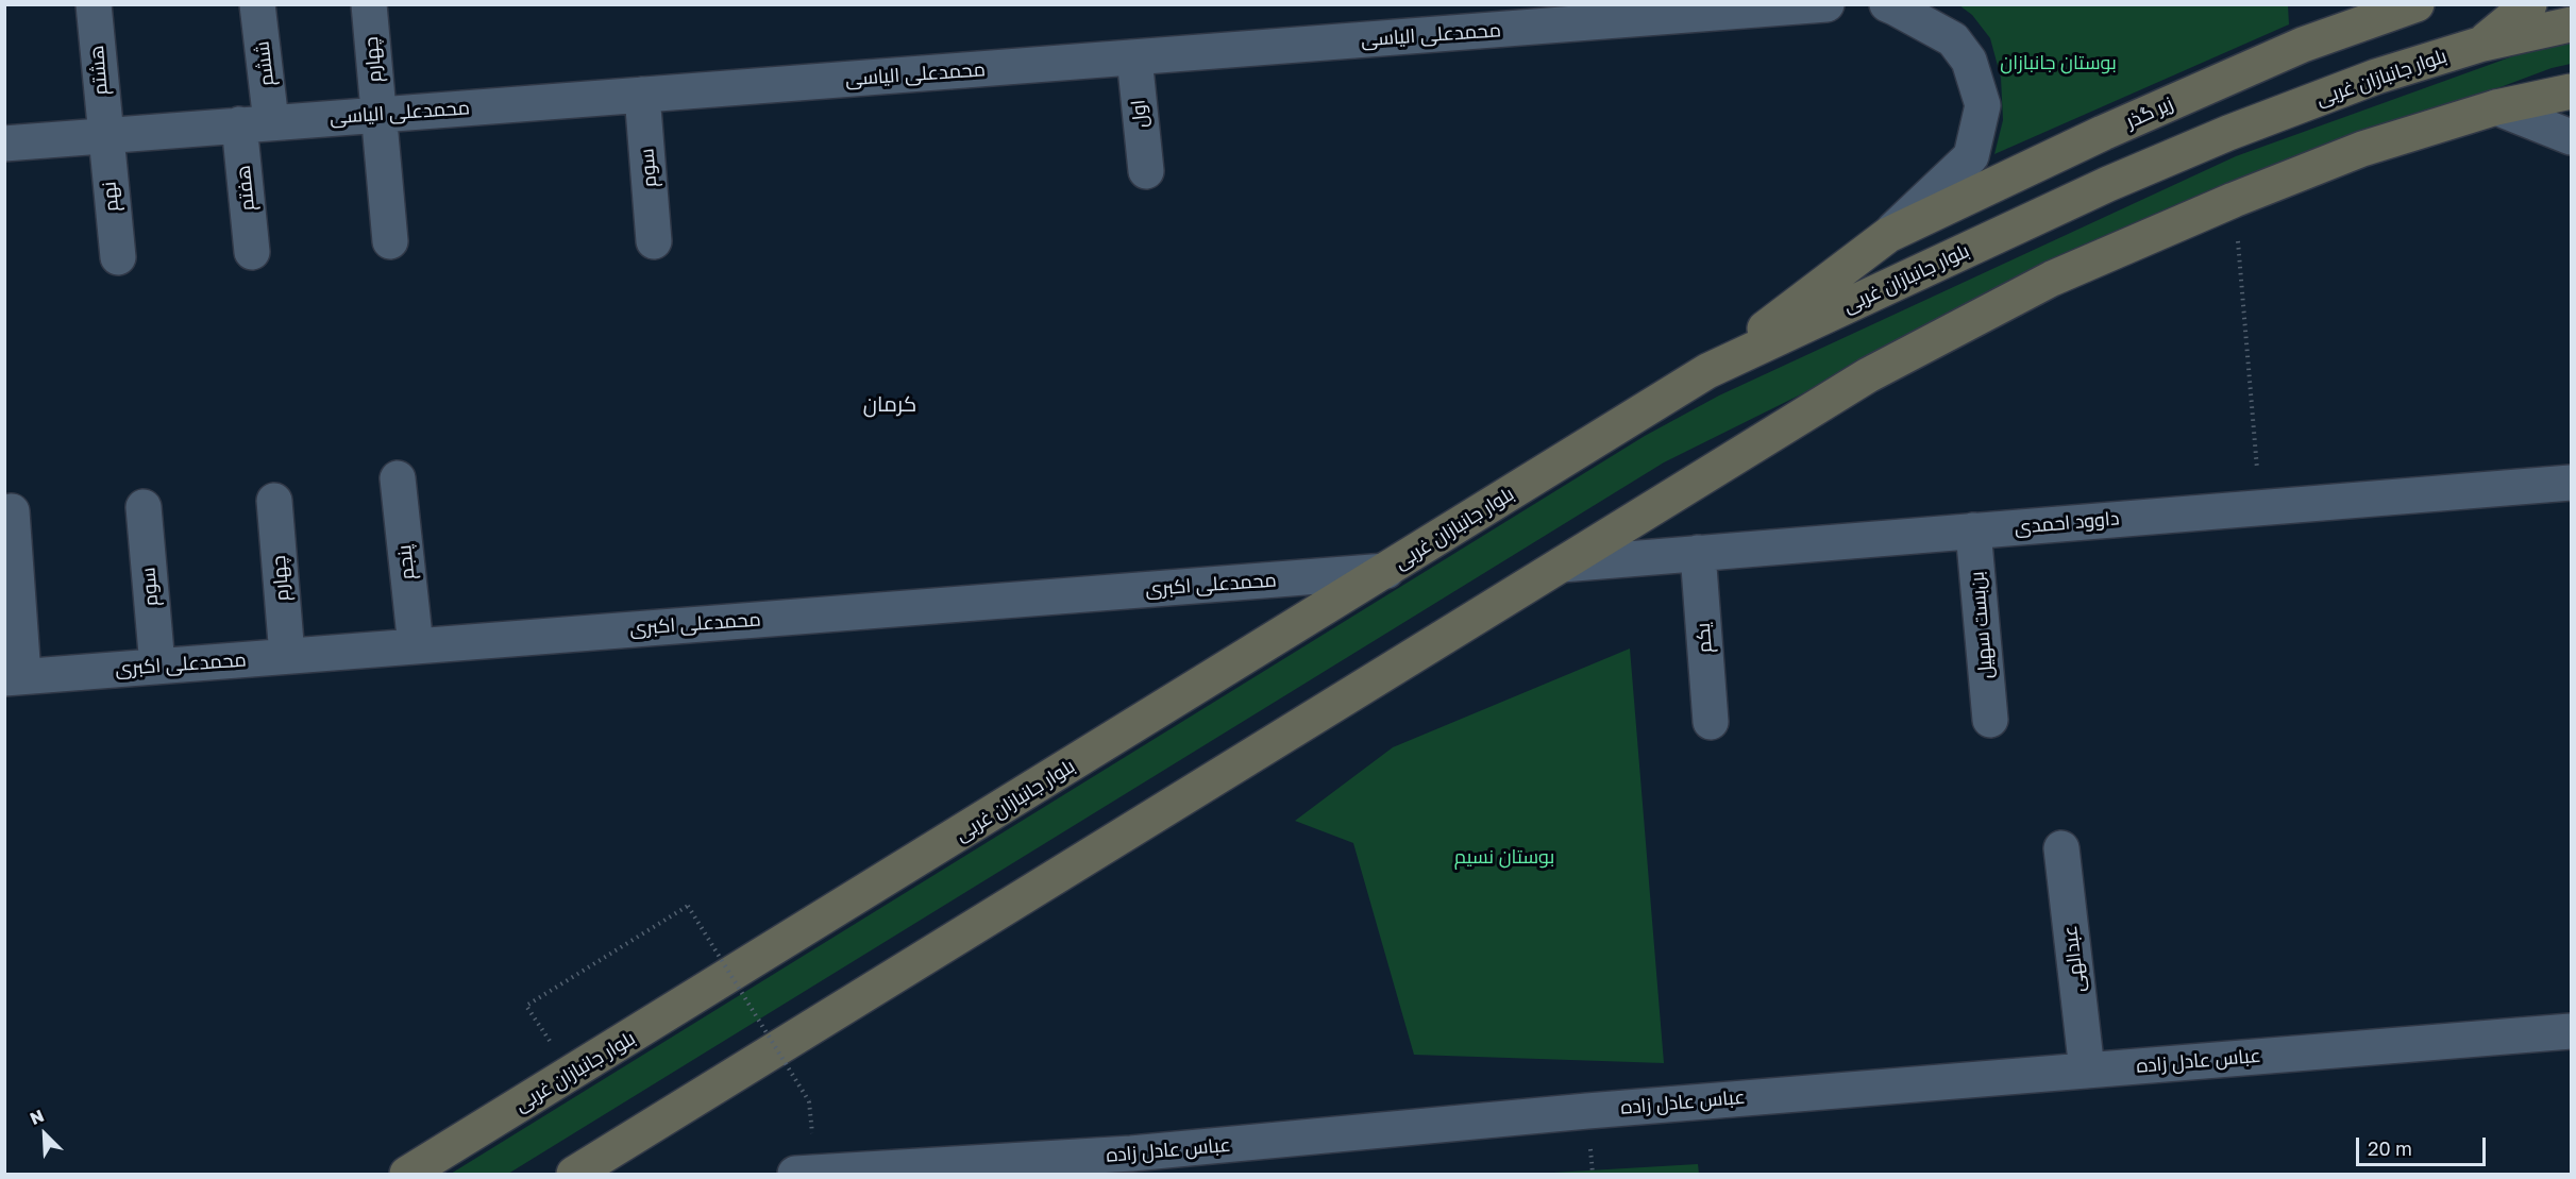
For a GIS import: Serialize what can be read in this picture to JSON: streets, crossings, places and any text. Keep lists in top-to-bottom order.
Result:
{
  "streets": {
    "main road": ["بلوار جانبازان غربی", "زیر گذر"],
    "street": [
      "محمدعلی الیاسی",
      "چهارم",
      "ششم",
      "هشتم",
      "اول",
      "سوم",
      "هفتم",
      "نهم",
      "داوود احمدی",
      "پنجم",
      "محمدعلی اکبری",
      "بن‌بست سهیل",
      "یکم",
      "عبدالهی",
      "عباس عادل زاده"
    ]
  },
  "crossings": [
    ["محمدعلی الیاسی", "چهارم"],
    ["محمدعلی الیاسی", "ششم"],
    ["محمدعلی الیاسی", "هشتم"],
    ["محمدعلی الیاسی", "اول"],
    ["محمدعلی الیاسی", "سوم"],
    ["محمدعلی الیاسی", "هفتم"],
    ["محمدعلی الیاسی", "نهم"],
    ["چهارم", "محمدعلی اکبری"],
    ["ششم", "هفتم"],
    ["هشتم", "نهم"],
    ["بلوار جانبازان غربی", "زیر گذر"],
    ["بلوار جانبازان غربی", "محمدعلی اکبری"],
    ["سوم", "محمدعلی اکبری"],
    ["داوود احمدی", "بن‌بست سهیل"],
    ["داوود احمدی", "یکم"],
    ["پنجم", "محمدعلی اکبری"],
    ["عبدالهی", "عباس عادل زاده"]
  ],
  "districts": ["کرمان"],
  "parks": ["بوستان جانبازان", "بوستان نسیم"],
  "scale_bar": "20 m",
  "north": "top left"
}
